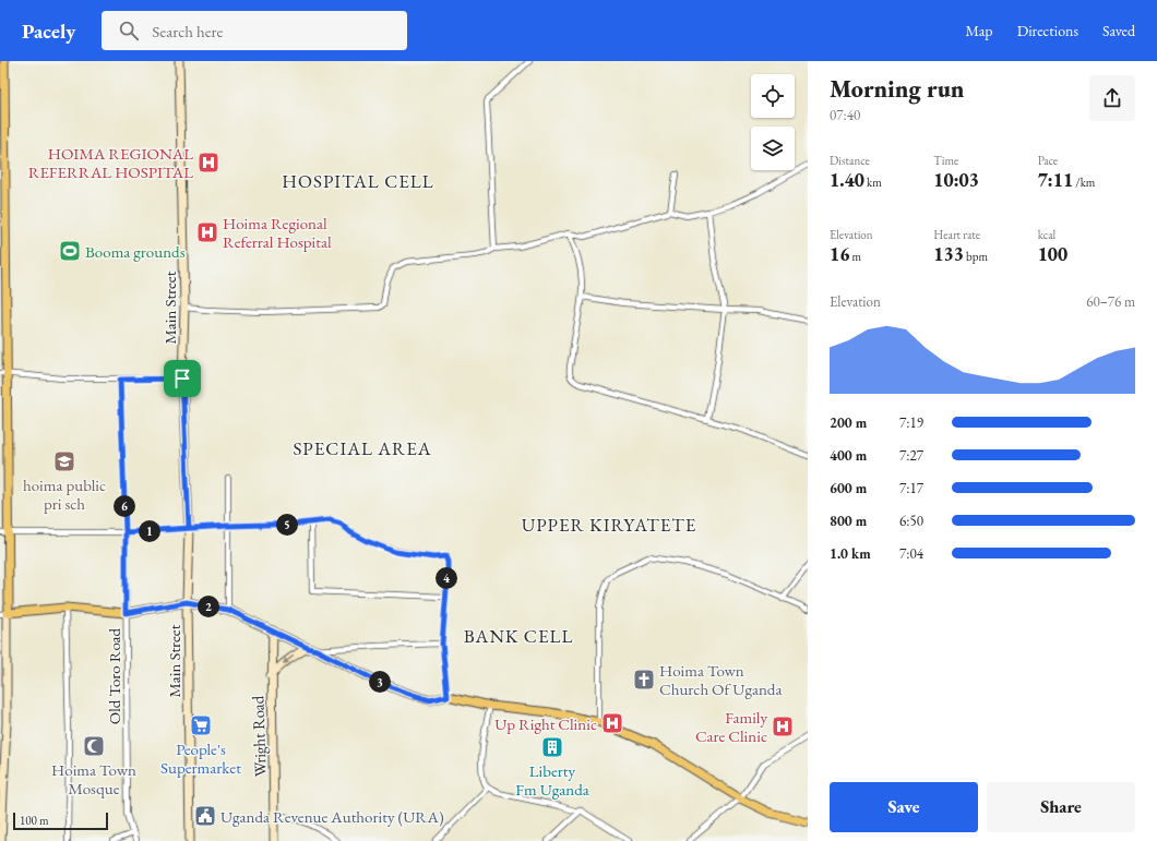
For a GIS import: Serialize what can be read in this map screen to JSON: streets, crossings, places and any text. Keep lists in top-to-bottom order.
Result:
{
  "streets": {
    "street": ["Main Street", "Old Toro Road", "Wright Road"]
  },
  "districts": [
    "HOSPITAL CELL",
    "SPECIAL AREA",
    "UPPER KIRYATETE",
    "BANK CELL"
  ],
  "places": {
    "hospital": [
      "HOIMA REGIONAL REFERRAL HOSPITAL",
      "Hoima Regional Referral Hospital",
      "Up Right Clinic",
      "Family Care Clinic"
    ],
    "sports": ["Booma grounds"],
    "school or university": ["hoima public pri sch"],
    "church": ["Hoima Town Church Of Uganda"],
    "supermarket": ["People's Supermarket"],
    "mosque": ["Hoima Town Mosque"],
    "building": ["Liberty Fm Uganda"],
    "public building": ["Uganda Revenue Authority (URA)"]
  },
  "scale_bar": "100 m",
  "page": {
    "header": "Pacely",
    "search": "Search here",
    "nav": ["Map", "Directions", "Saved"],
    "heading": ["Morning run", "07:40"],
    "stats": [
      ["Distance", "1.40 km"],
      ["Time", "10:03"],
      ["Pace", "7:11 /km"],
      ["Elevation", "16 m"],
      ["Heart rate", "133 bpm"],
      ["kcal", "100"]
    ],
    "chart": ["Elevation", "60–76 m"],
    "list": [
      {
        "name": "200 m",
        "note": "7:19"
      },
      {
        "name": "400 m",
        "note": "7:27"
      },
      {
        "name": "600 m",
        "note": "7:17"
      },
      {
        "name": "800 m",
        "note": "6:50"
      },
      {
        "name": "1.0 km",
        "note": "7:04"
      }
    ],
    "pins": [
      "6",
      "5",
      "1",
      "4",
      "2",
      "3"
    ],
    "buttons": ["Save", "Share"],
    "scale": "100 m"
  }
}
